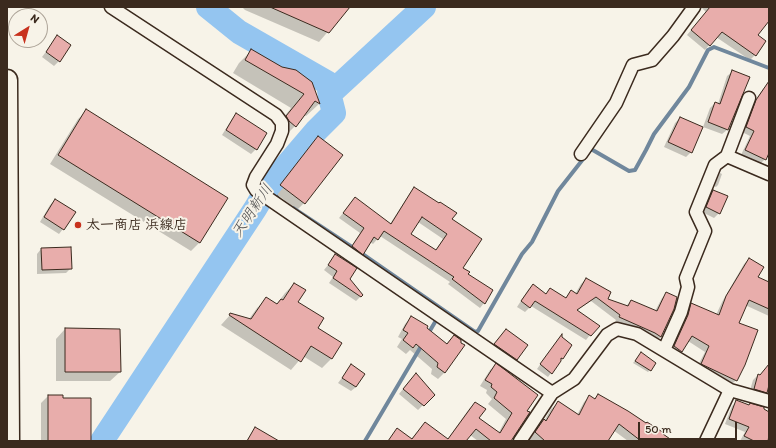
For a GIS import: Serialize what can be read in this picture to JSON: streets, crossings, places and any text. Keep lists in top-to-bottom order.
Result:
{
  "water": ["天明新川"],
  "places": ["太一商店 浜線店"],
  "scale_bar": "50 m",
  "north": "top right"
}
